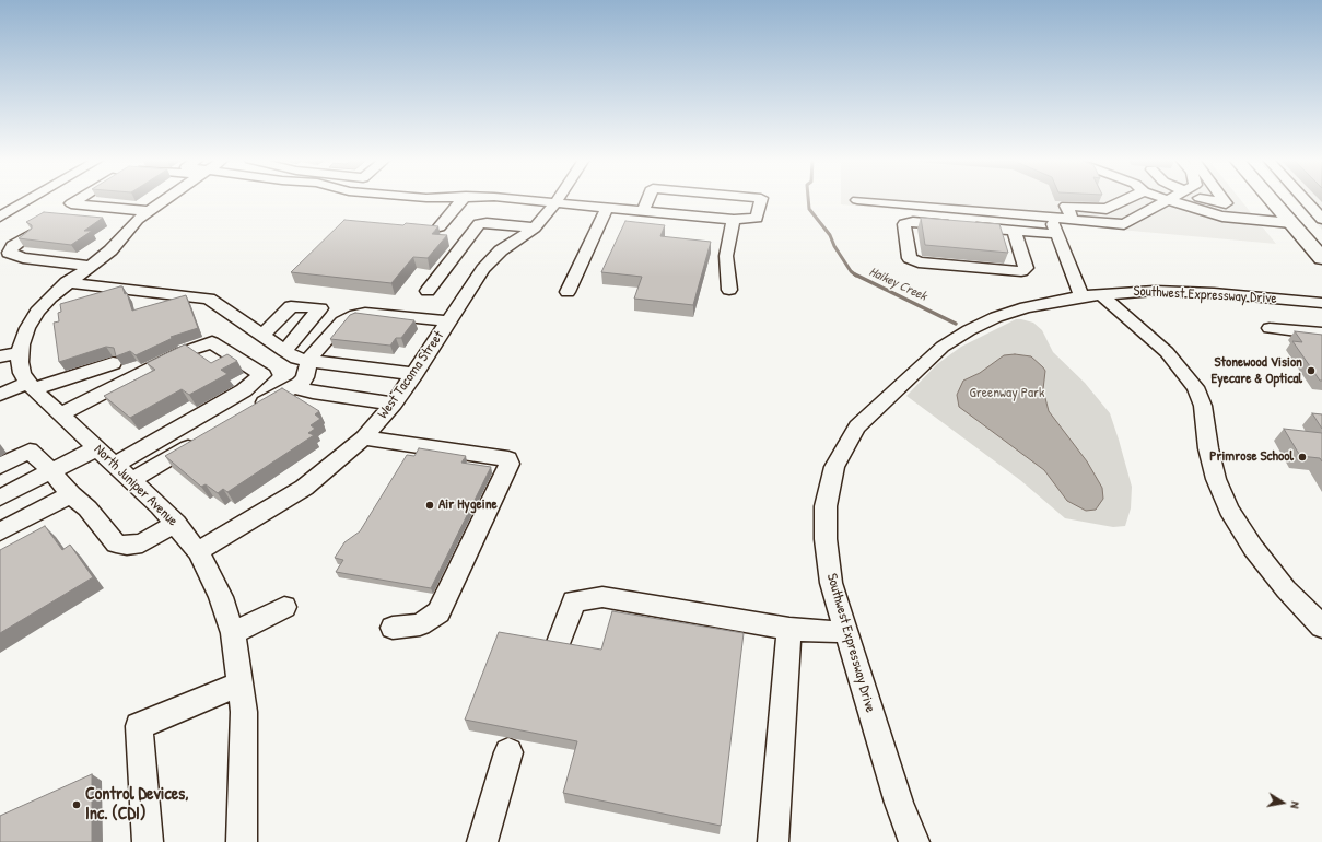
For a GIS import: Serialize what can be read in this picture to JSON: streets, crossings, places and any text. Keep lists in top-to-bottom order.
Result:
{
  "streets": {
    "street": ["Southwest Expressway Drive", "West Tacoma Street", "North Juniper Avenue"]
  },
  "crossings": [
    ["West Tacoma Street", "North Juniper Avenue"]
  ],
  "water": ["Haikey Creek"],
  "parks": ["Greenway Park"],
  "places": [
    "Stonewood Vision Eyecare & Optical",
    "Primrose School",
    "Air Hygeine",
    "Control Devices, Inc. (CDI)"
  ],
  "north": "right"
}
